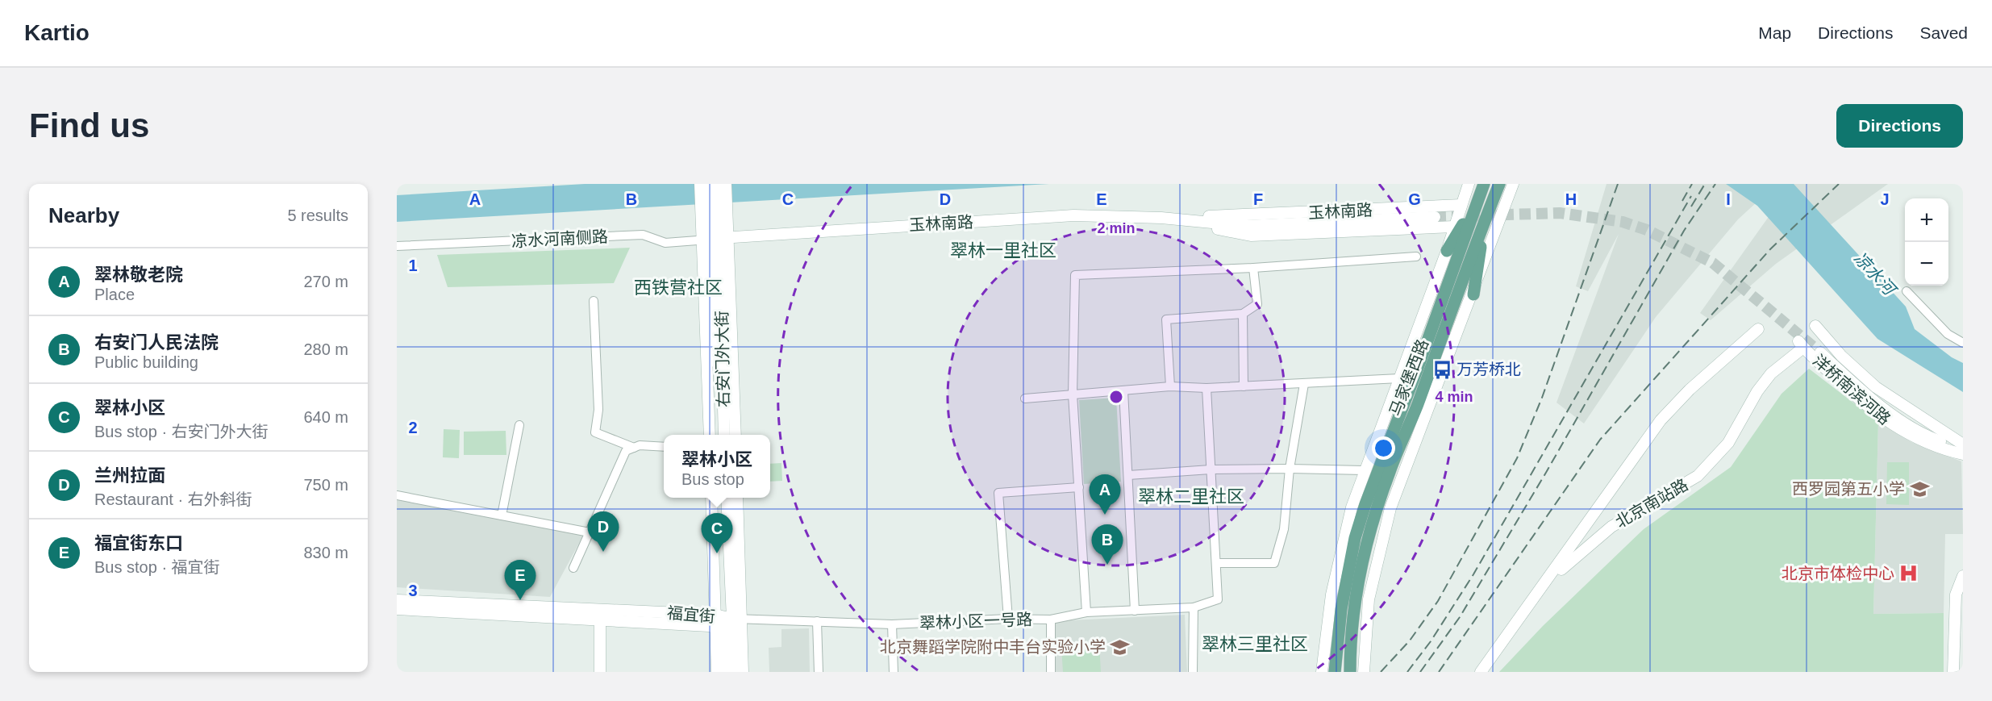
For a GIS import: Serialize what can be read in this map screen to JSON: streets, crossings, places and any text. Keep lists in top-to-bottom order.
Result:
{
  "streets": {
    "main road": ["马家堡西路"],
    "street": [
      "玉林南路",
      "凉水河南侧路",
      "右安门外大街",
      "洋桥南滨河路",
      "北京南站路",
      "福宜街",
      "翠林小区一号路"
    ]
  },
  "crossings": [
    ["玉林南路", "凉水河南侧路"],
    ["玉林南路", "右安门外大街"],
    ["玉林南路", "马家堡西路"],
    ["凉水河南侧路", "右安门外大街"],
    ["洋桥南滨河路", "北京南站路"],
    ["福宜街", "翠林小区一号路"]
  ],
  "districts": [
    "翠林一里社区",
    "西铁营社区",
    "翠林二里社区",
    "翠林三里社区"
  ],
  "water": ["凉水河"],
  "places": {
    "bus stop": ["万芳桥北"],
    "school or university": ["西罗园第五小学", "北京舞蹈学院附中丰台实验小学"],
    "hospital": ["北京市体检中心"]
  },
  "page": {
    "header": "Kartio",
    "nav": ["Map", "Directions", "Saved"],
    "buttons": "Directions",
    "title": "Find us",
    "heading": ["Nearby", "5 results"],
    "map_buttons": ["+", "−"],
    "list": [
      {
        "mark": "A",
        "name": "翠林敬老院",
        "note": "Place",
        "value": "270 m"
      },
      {
        "mark": "B",
        "name": "右安门人民法院",
        "note": "Public building",
        "value": "280 m"
      },
      {
        "mark": "C",
        "name": "翠林小区",
        "note": "Bus stop · 右安门外大街",
        "value": "640 m"
      },
      {
        "mark": "D",
        "name": "兰州拉面",
        "note": "Restaurant · 右外斜街",
        "value": "750 m"
      },
      {
        "mark": "E",
        "name": "福宜街东口",
        "note": "Bus stop · 福宜街",
        "value": "830 m"
      }
    ],
    "popup": ["翠林小区", "Bus stop"],
    "pins": [
      "A",
      "D",
      "C",
      "B",
      "E"
    ]
  },
  "grid": {
    "columns": [
      "A",
      "B",
      "C",
      "D",
      "E",
      "F",
      "G",
      "H",
      "I",
      "J"
    ],
    "rows": ["1", "2", "3"]
  },
  "rings": ["2 min", "4 min"]
}
